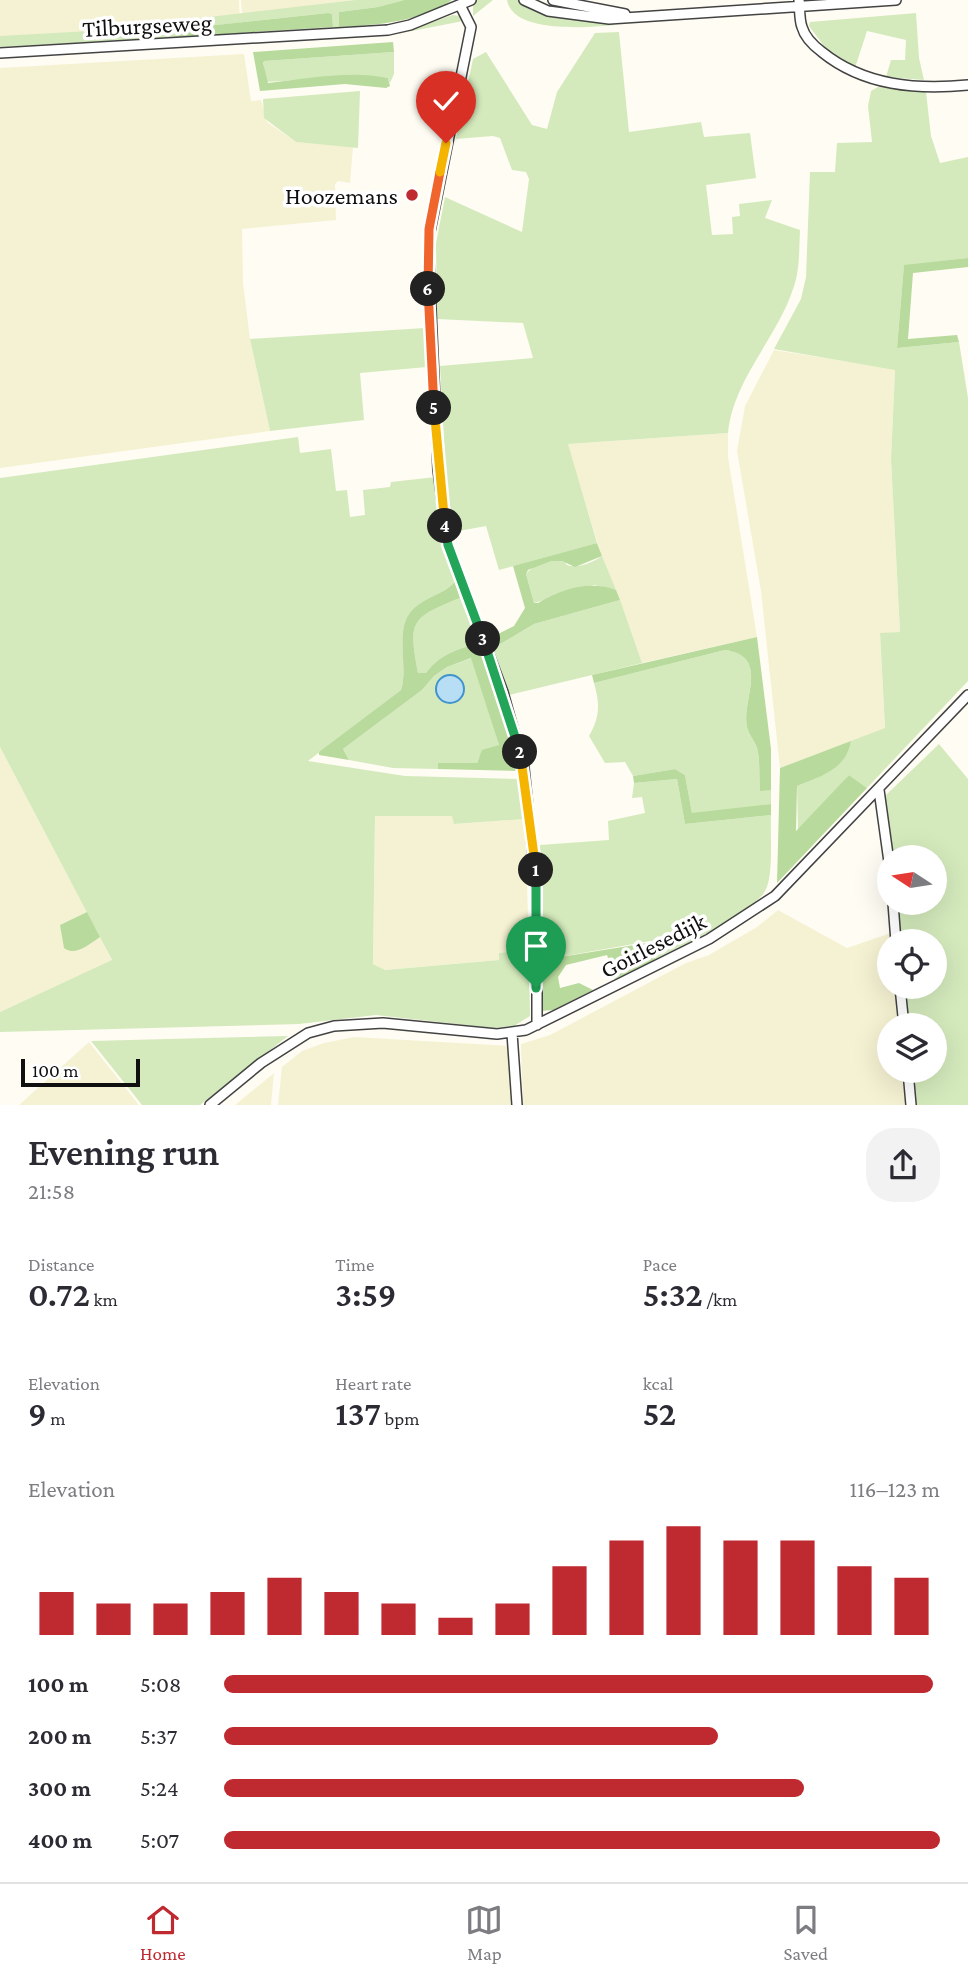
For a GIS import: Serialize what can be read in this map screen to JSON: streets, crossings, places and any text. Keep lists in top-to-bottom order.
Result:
{
  "streets": {
    "street": ["Tilburgseweg", "Goirlesedijk"]
  },
  "places": ["Hoozemans"],
  "scale_bar": "100 m",
  "north": "left",
  "page": {
    "pins": [
      "6",
      "5",
      "4",
      "3",
      "2",
      "1"
    ],
    "scale": "100 m",
    "heading": ["Evening run", "21:58"],
    "stats": [
      ["Distance", "0.72 km"],
      ["Time", "3:59"],
      ["Pace", "5:32 /km"],
      ["Elevation", "9 m"],
      ["Heart rate", "137 bpm"],
      ["kcal", "52"]
    ],
    "chart": ["Elevation", "116–123 m"],
    "list": [
      {
        "name": "100 m",
        "note": "5:08"
      },
      {
        "name": "200 m",
        "note": "5:37"
      },
      {
        "name": "300 m",
        "note": "5:24"
      },
      {
        "name": "400 m",
        "note": "5:07"
      }
    ],
    "tabs": ["Home", "Map", "Saved"]
  }
}
